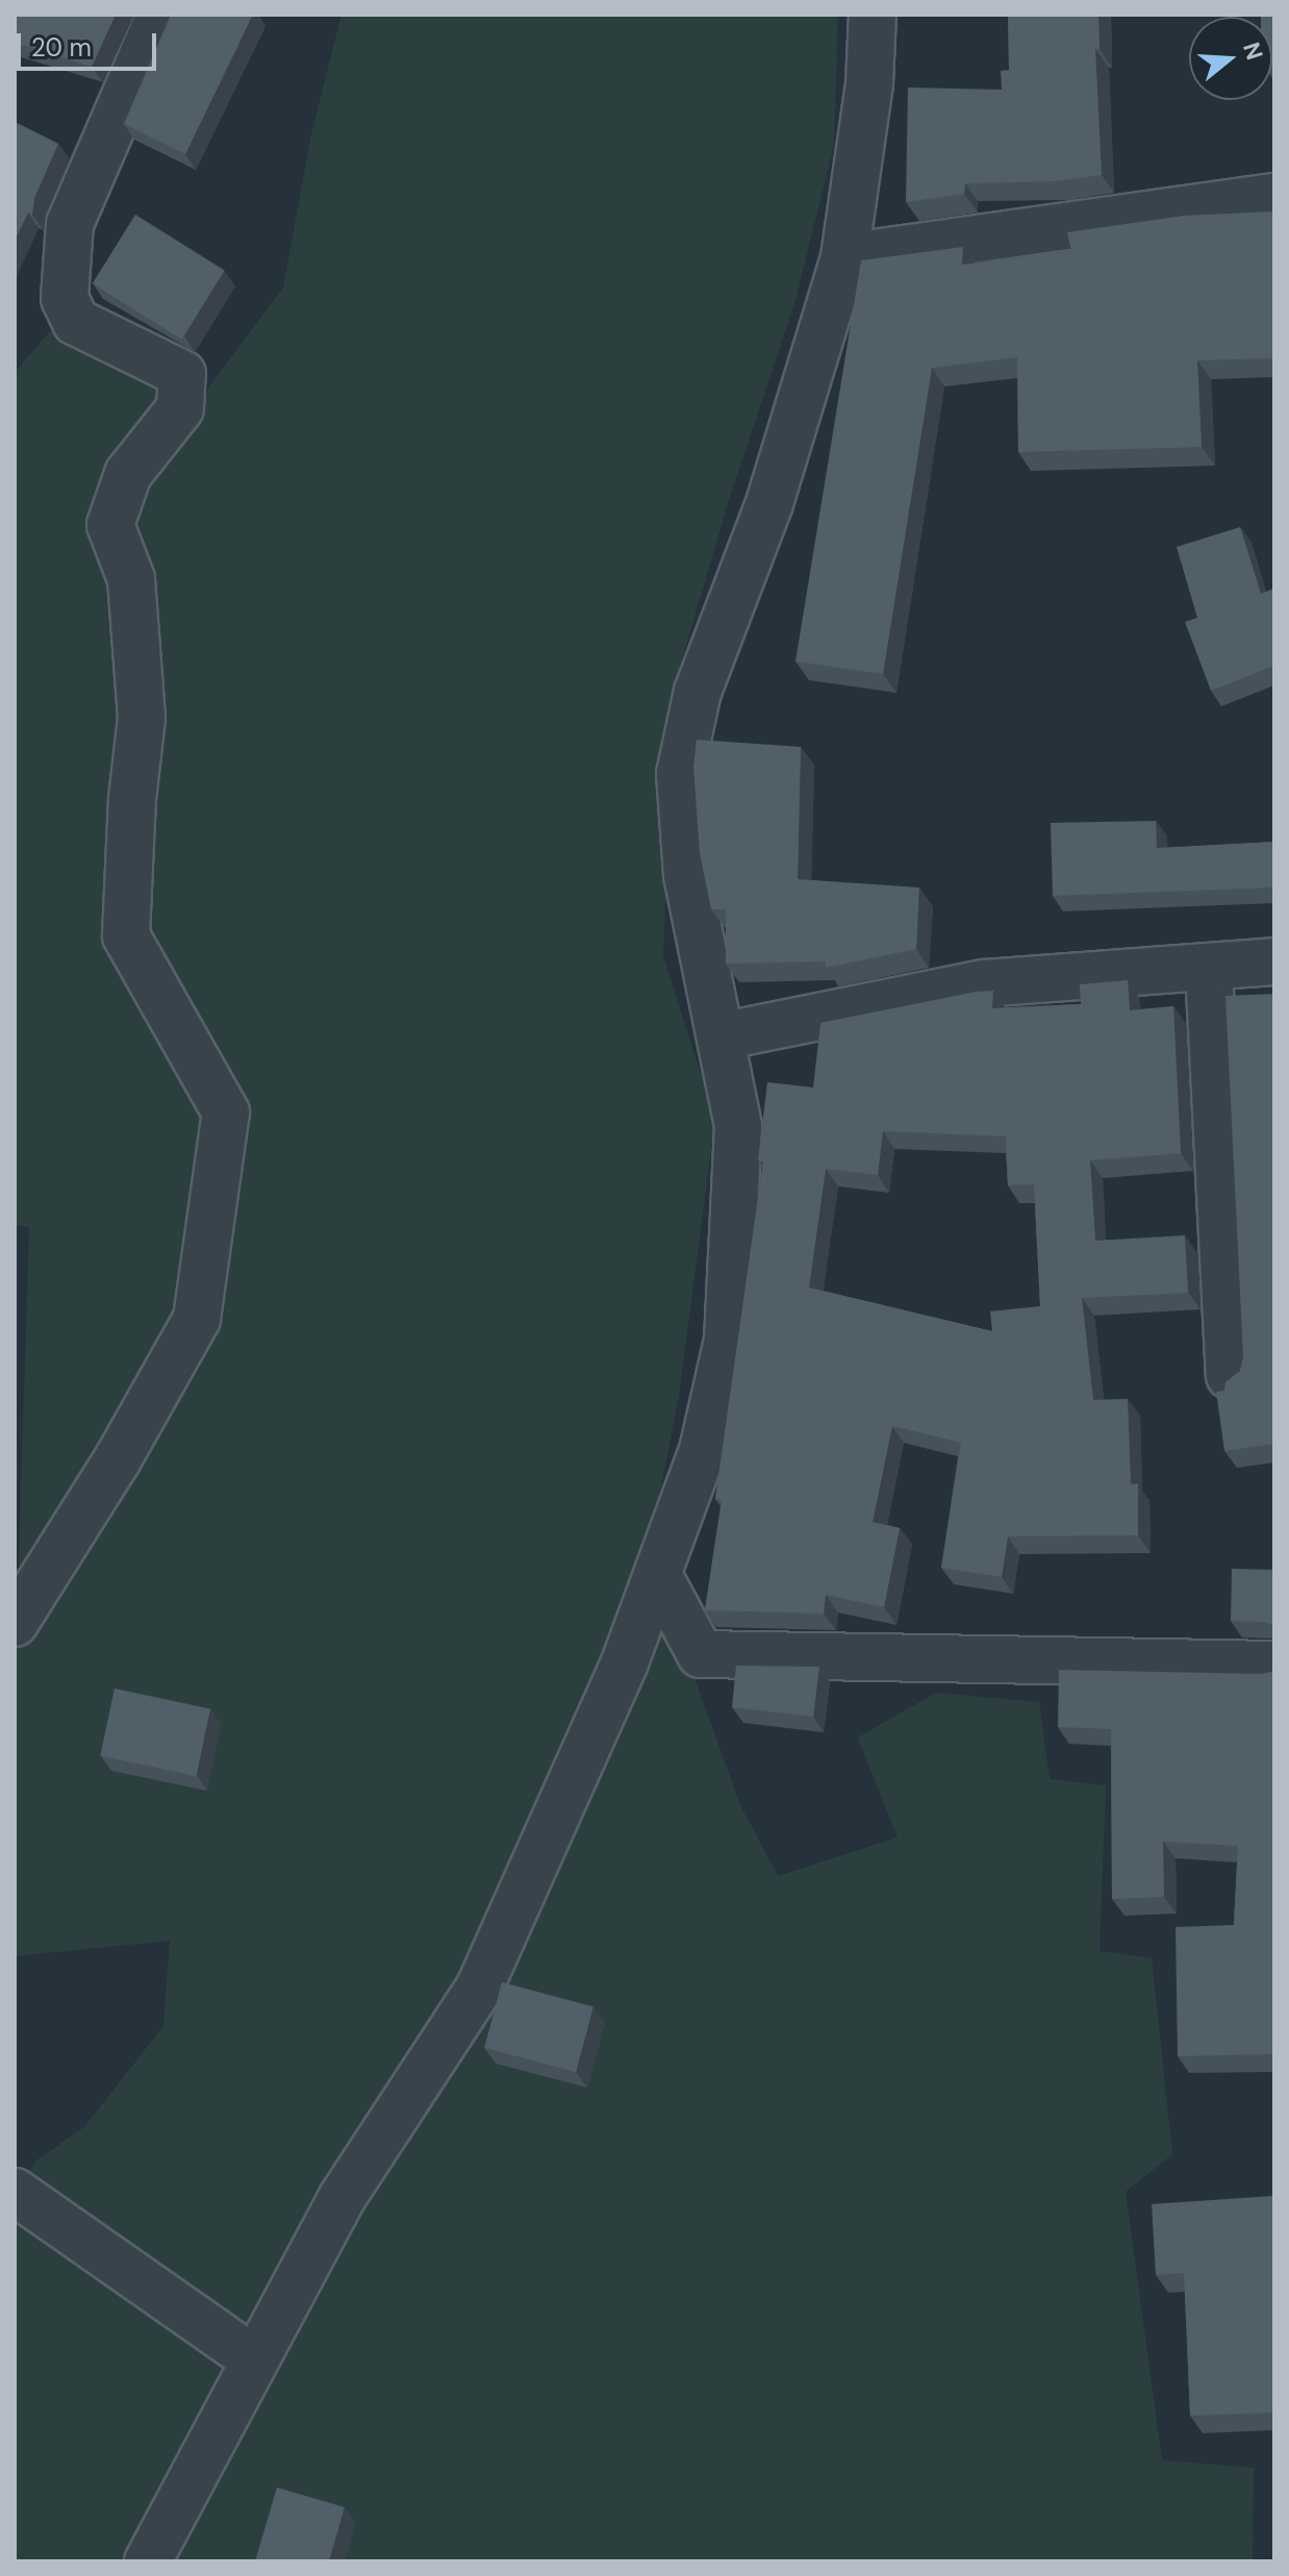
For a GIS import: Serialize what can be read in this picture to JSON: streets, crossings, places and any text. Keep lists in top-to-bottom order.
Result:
{
  "scale_bar": "20 m",
  "north": "right"
}
